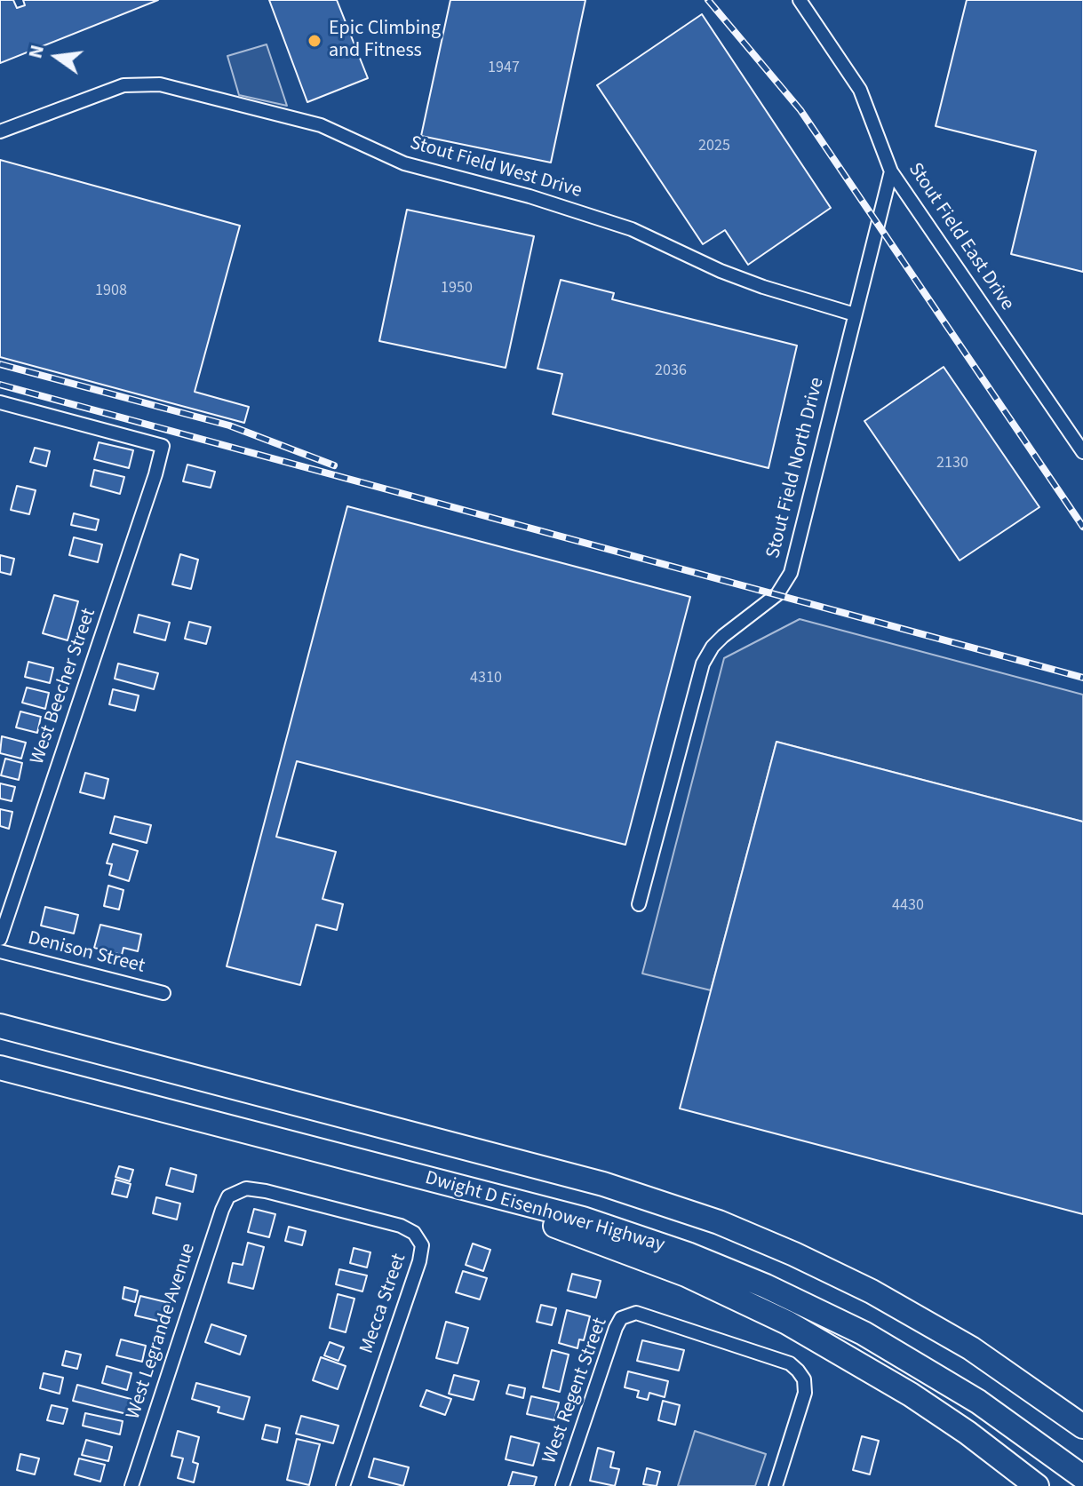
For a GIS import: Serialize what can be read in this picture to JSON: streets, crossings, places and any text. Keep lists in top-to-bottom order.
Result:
{
  "streets": {
    "highway": ["Dwight D Eisenhower Highway"],
    "street": [
      "Stout Field West Drive",
      "Stout Field East Drive",
      "Stout Field North Drive",
      "West Beecher Street",
      "Denison Street",
      "Mecca Street",
      "West Legrande Avenue",
      "West Regent Street"
    ]
  },
  "crossings": [
    ["Stout Field West Drive", "Stout Field North Drive"],
    ["Stout Field East Drive", "Stout Field North Drive"],
    ["Mecca Street", "West Legrande Avenue"]
  ],
  "places": ["Epic Climbing and Fitness"],
  "house_numbers": [
    "1947",
    "2025",
    "1950",
    "1908",
    "2036",
    "2130",
    "4310",
    "4430"
  ],
  "north": "left"
}
